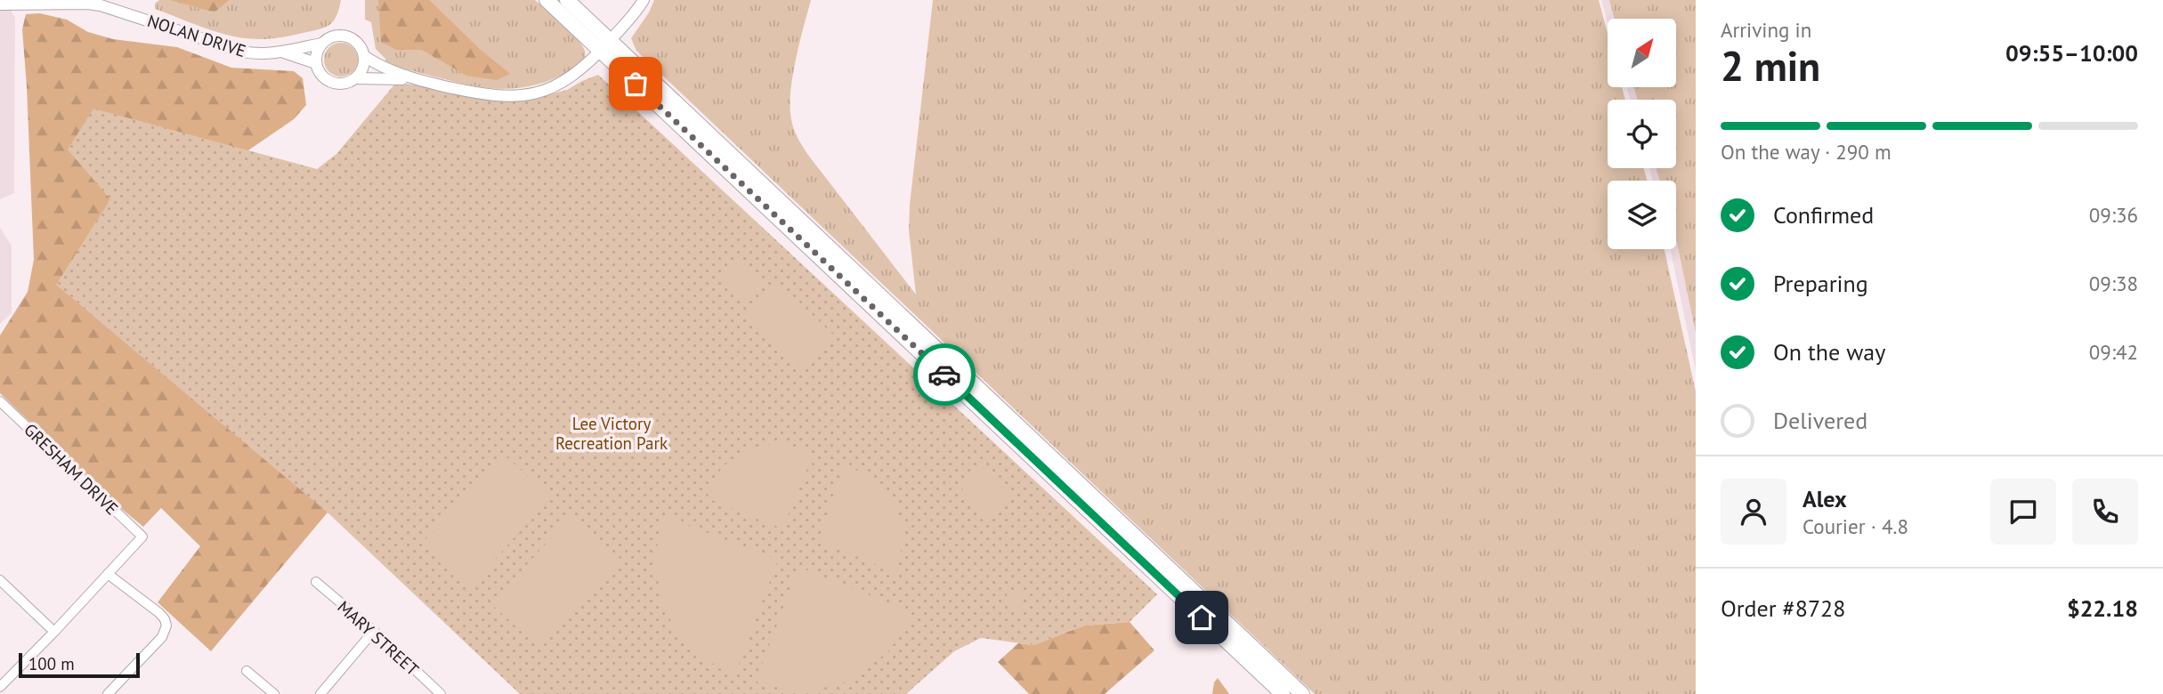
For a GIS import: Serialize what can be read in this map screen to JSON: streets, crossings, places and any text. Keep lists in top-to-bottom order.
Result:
{
  "streets": {
    "street": ["NOLAN DRIVE", "GRESHAM DRIVE", "MARY STREET"]
  },
  "parks": ["Lee Victory Recreation Park"],
  "scale_bar": "100 m",
  "north": "top right",
  "page": {
    "heading": ["2 min", "Arriving in", "09:55–10:00"],
    "panel": [
      "Alex",
      "Courier · 4.8",
      "Order #8728",
      "$22.18"
    ],
    "bar": "On the way · 290 m",
    "list": [
      ["Confirmed", "09:36"],
      ["Preparing", "09:38"],
      ["On the way", "09:42"],
      "Delivered"
    ],
    "scale": "100 m"
  }
}
